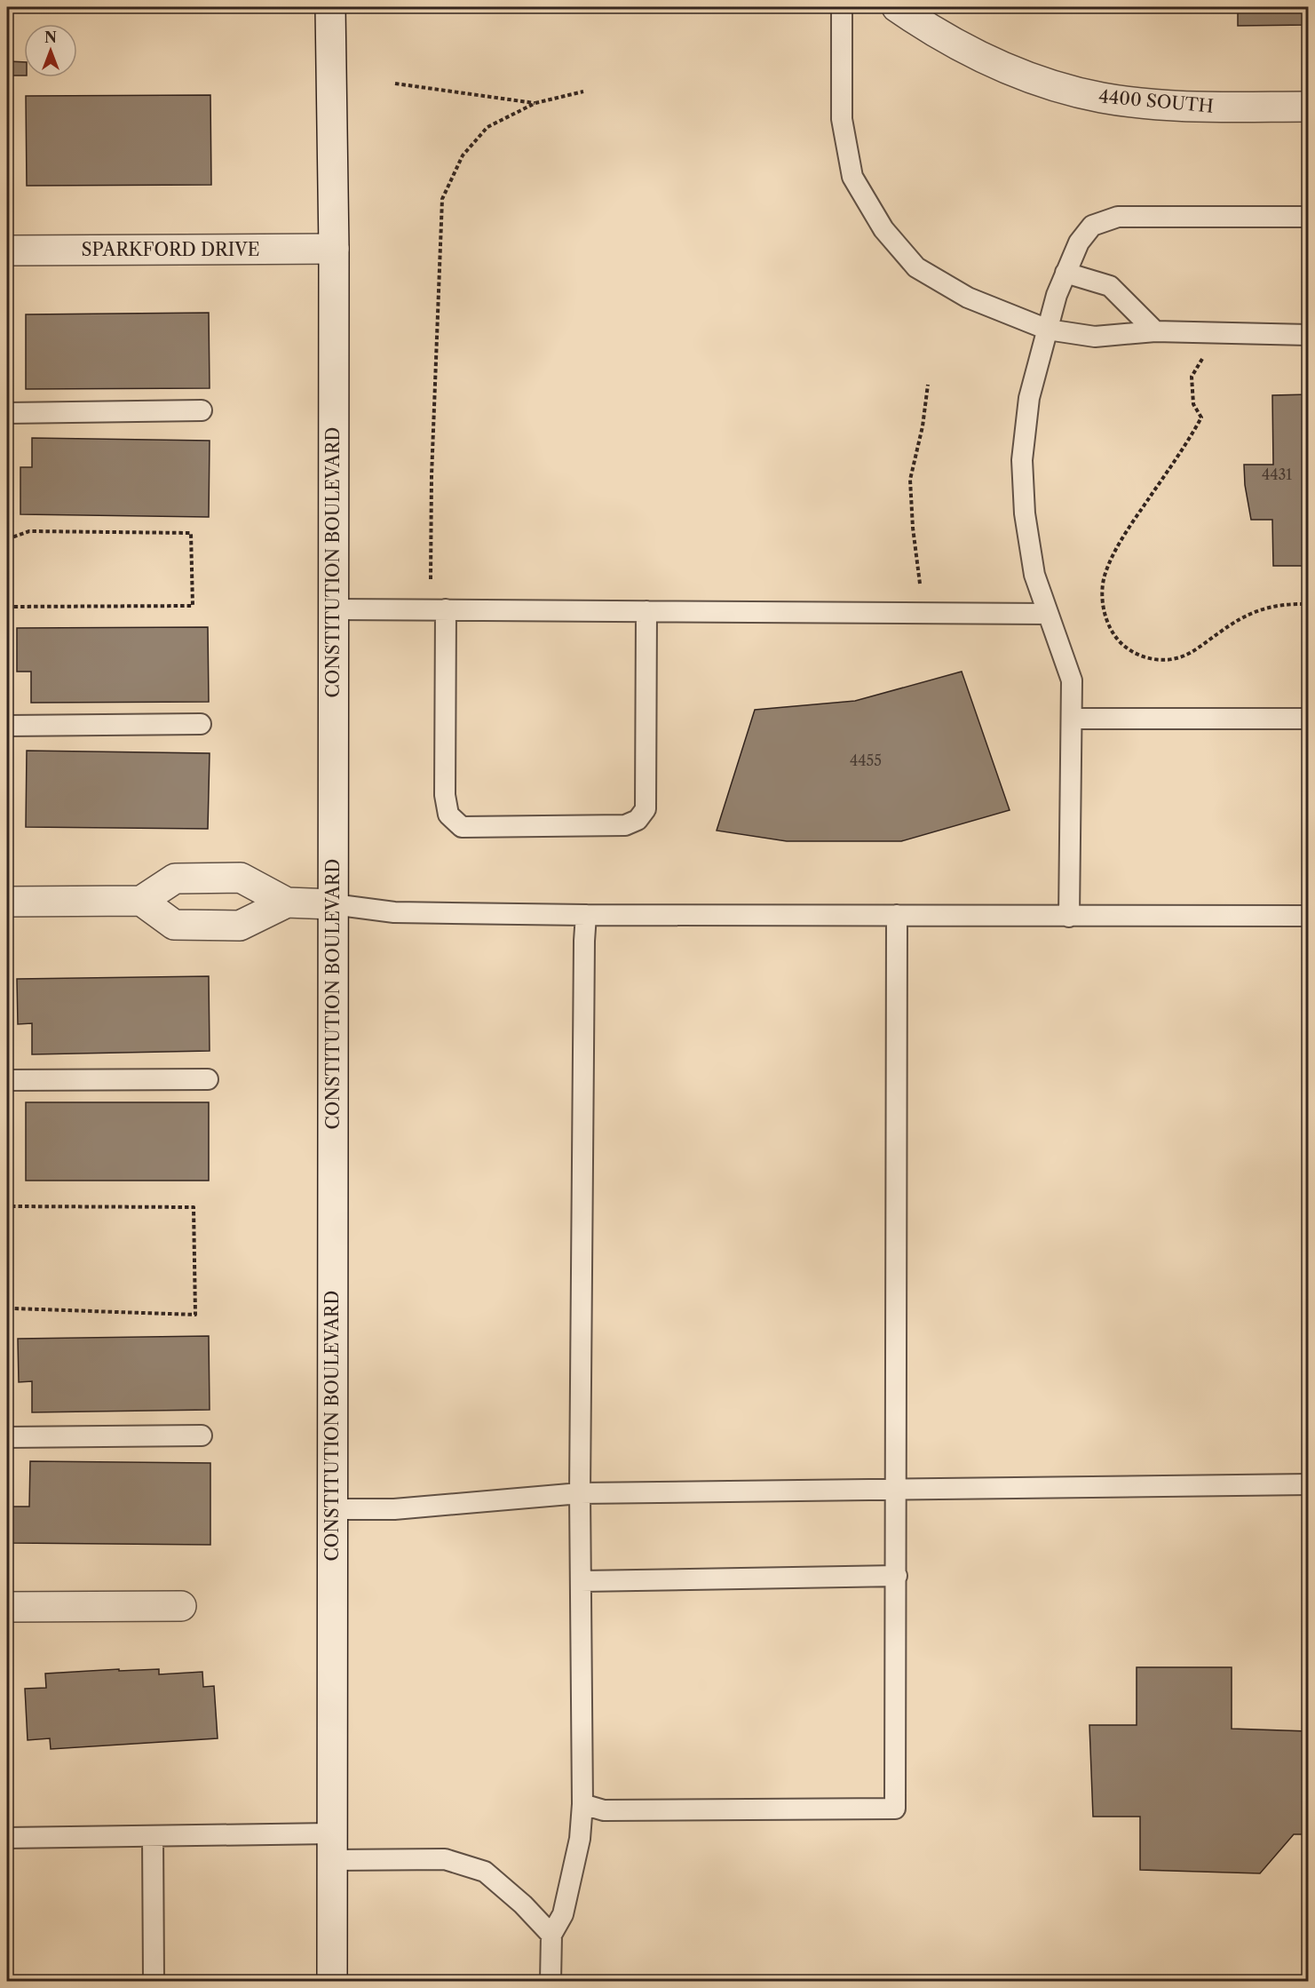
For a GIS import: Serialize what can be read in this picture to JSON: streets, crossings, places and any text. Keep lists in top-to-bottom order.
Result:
{
  "streets": {
    "main road": ["4400 SOUTH", "SPARKFORD DRIVE", "CONSTITUTION BOULEVARD"]
  },
  "crossings": [
    ["SPARKFORD DRIVE", "CONSTITUTION BOULEVARD"]
  ],
  "house_numbers": ["4431", "4455"],
  "north": "top"
}
